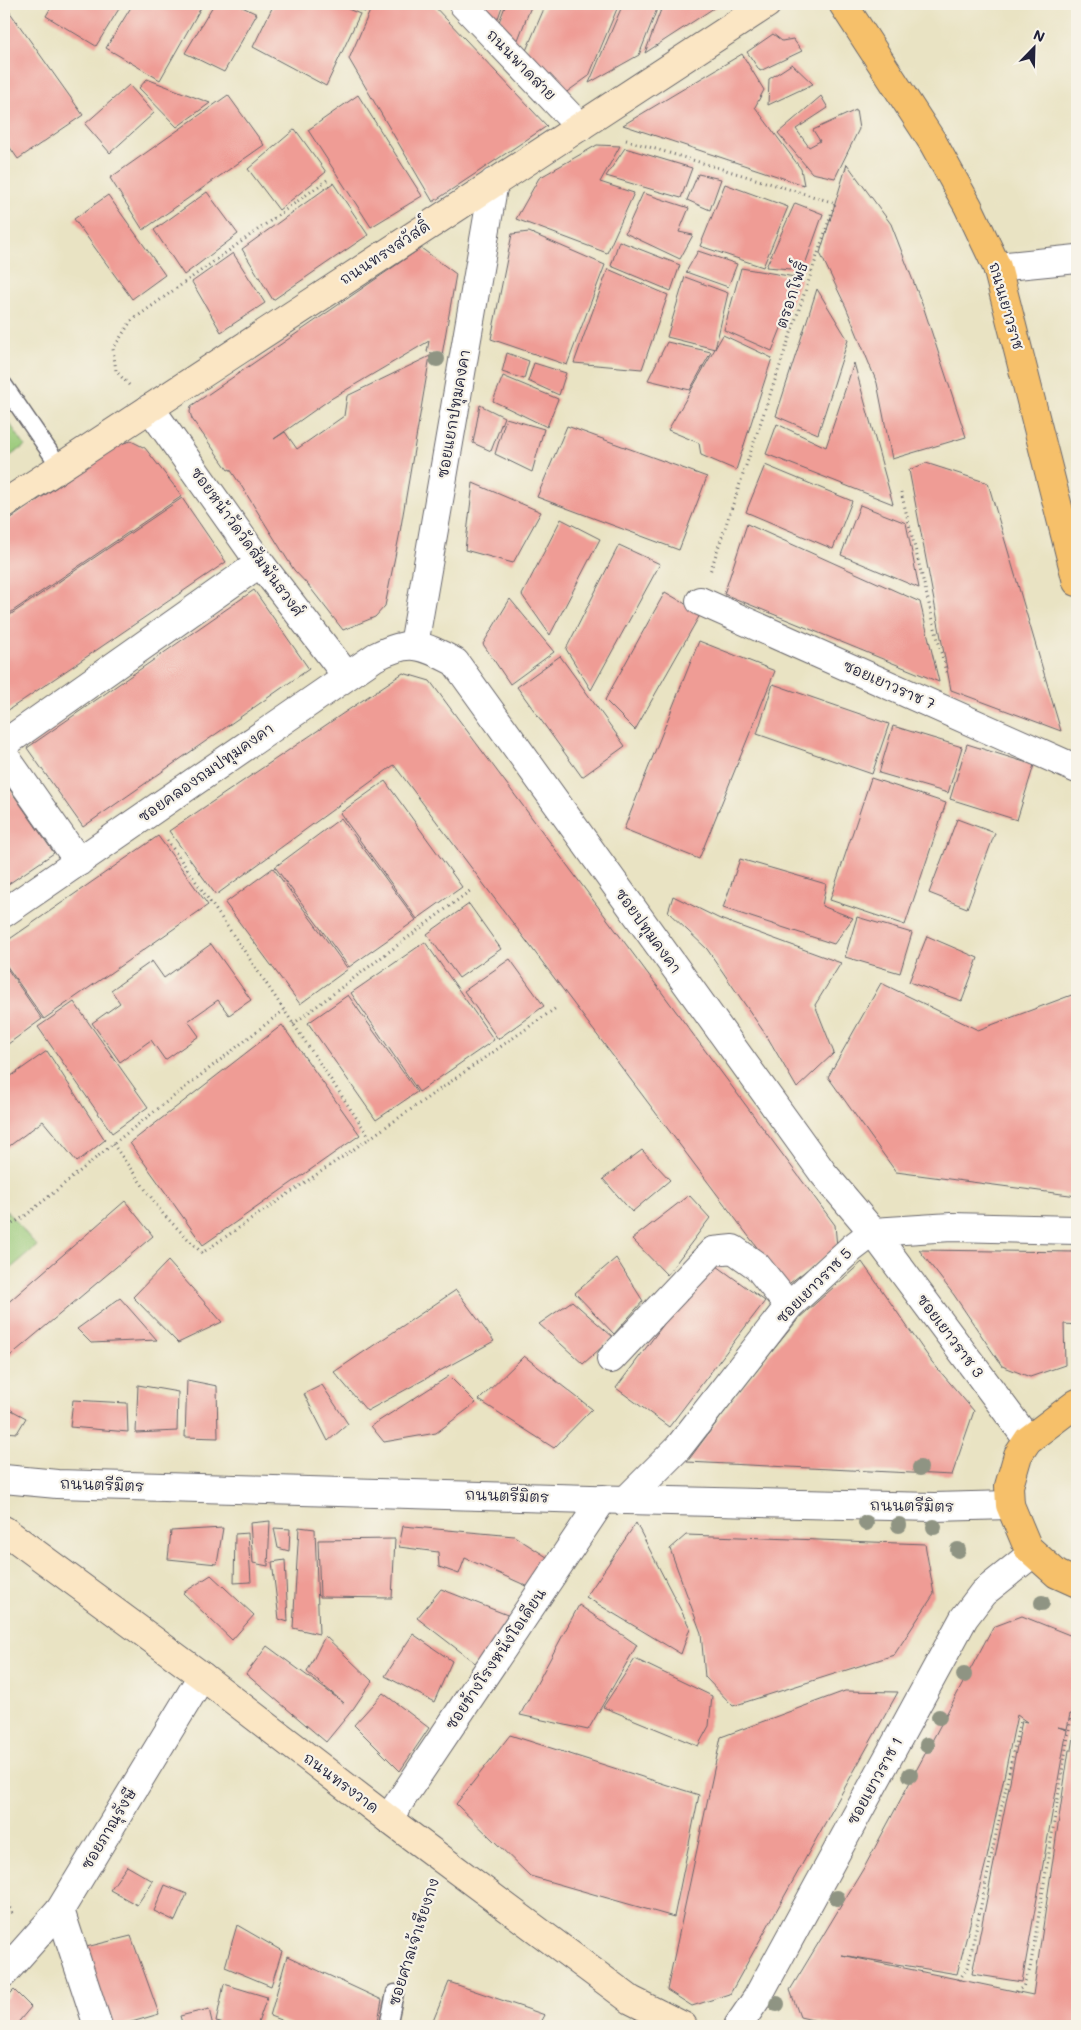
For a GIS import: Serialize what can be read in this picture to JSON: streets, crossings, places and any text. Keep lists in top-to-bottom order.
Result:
{
  "streets": {
    "main road": ["ถนนเยาวราช"],
    "street": [
      "ถนนพาดสาย",
      "ถนนทรงสวัสดิ์",
      "ซอยแยกปทุมคงคา",
      "ซอยหน้าวัดวัดสัมพันธวงศ์",
      "ซอยเยาวราช 7",
      "ซอยคลองถมปทุมคงคา",
      "ซอยปทุมคงคา",
      "ซอยเยาวราช 5",
      "ซอยเยาวราช 3",
      "ถนนตรีมิตร",
      "ซอยข้างโรงหนังโอเดียน",
      "ซอยเยาวราช 1",
      "ถนนทรงวาด",
      "ซอยภาณุรังษี"
    ],
    "lane": ["ซอยศาลเจ้าเชียงกง"],
    "path": ["ตรอกโพธิ์"]
  },
  "crossings": [
    ["ถนนพาดสาย", "ถนนทรงสวัสดิ์"],
    ["ถนนทรงสวัสดิ์", "ซอยแยกปทุมคงคา"],
    ["ถนนทรงสวัสดิ์", "ซอยหน้าวัดวัดสัมพันธวงศ์"],
    ["ตรอกโพธิ์", "ซอยเยาวราช 7"],
    ["ซอยแยกปทุมคงคา", "ซอยคลองถมปทุมคงคา"],
    ["ซอยแยกปทุมคงคา", "ซอยปทุมคงคา"],
    ["ซอยหน้าวัดวัดสัมพันธวงศ์", "ซอยคลองถมปทุมคงคา"],
    ["ซอยคลองถมปทุมคงคา", "ซอยปทุมคงคา"],
    ["ซอยปทุมคงคา", "ซอยเยาวราช 5"],
    ["ซอยปทุมคงคา", "ซอยเยาวราช 3"],
    ["ซอยเยาวราช 5", "ซอยเยาวราช 3"],
    ["ซอยเยาวราช 5", "ถนนตรีมิตร"],
    ["ซอยเยาวราช 5", "ซอยข้างโรงหนังโอเดียน"],
    ["ถนนตรีมิตร", "ซอยข้างโรงหนังโอเดียน"],
    ["ซอยข้างโรงหนังโอเดียน", "ถนนทรงวาด"],
    ["ถนนทรงวาด", "ซอยภาณุรังษี"],
    ["ถนนทรงวาด", "ซอยศาลเจ้าเชียงกง"]
  ],
  "north": "top right"
}
